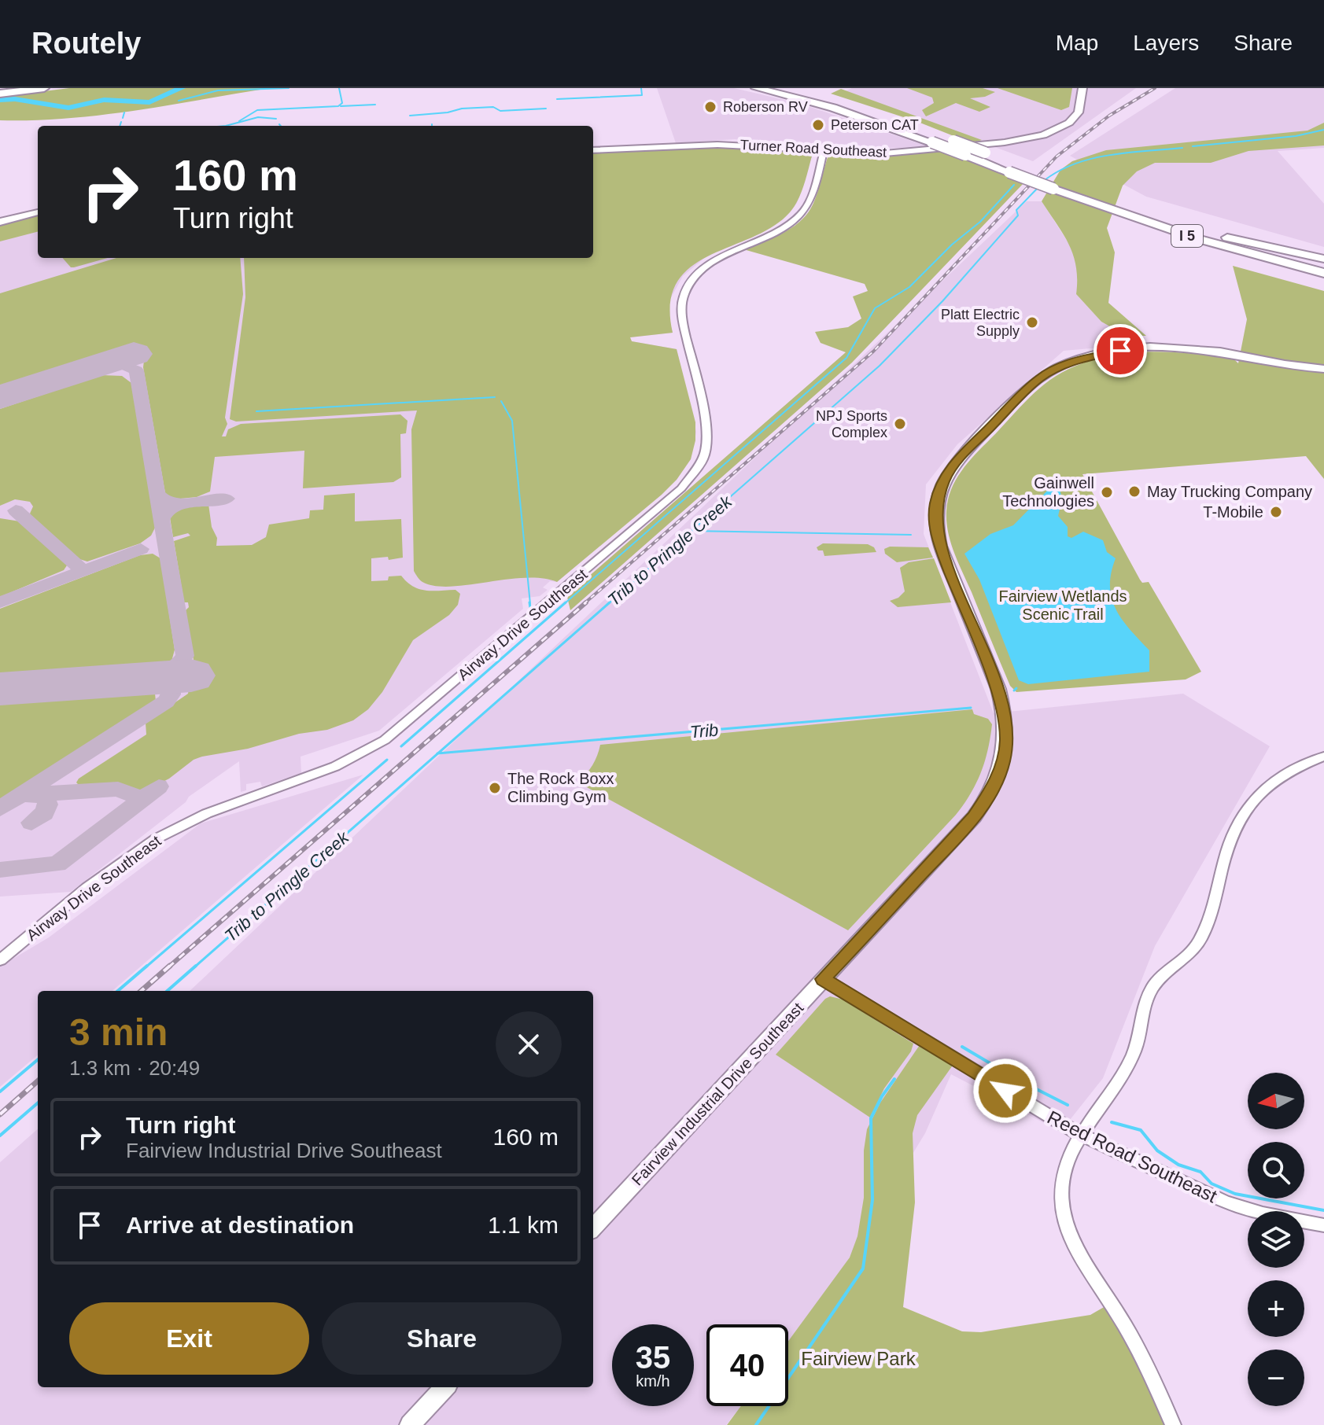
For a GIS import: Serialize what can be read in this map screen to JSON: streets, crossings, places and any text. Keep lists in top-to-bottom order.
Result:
{
  "streets": {
    "highway": ["I 5"],
    "main road": ["Turner Road Southeast", "Fairview Industrial Drive Southeast"],
    "street": ["Airway Drive Southeast", "Reed Road Southeast"]
  },
  "crossings": [
    ["Turner Road Southeast", "Airway Drive Southeast"],
    ["Fairview Industrial Drive Southeast", "Reed Road Southeast"]
  ],
  "water": ["Trib to Pringle Creek", "Trib"],
  "parks": ["Fairview Wetlands Scenic Trail", "Fairview Park"],
  "places": [
    "Roberson RV",
    "Peterson CAT",
    "Platt Electric Supply",
    "NPJ Sports Complex",
    "May Trucking Company",
    "Gainwell Technologies",
    "T-Mobile",
    "The Rock Boxx Climbing Gym"
  ],
  "north": "left",
  "page": {
    "header": "Routely",
    "nav": ["Map", "Layers", "Share"],
    "turn": ["160 m", "Turn right"],
    "heading": ["3 min", "1.3 km · 20:49"],
    "map_buttons": ["+", "−"],
    "list": [
      {
        "name": "Turn right",
        "note": "Fairview Industrial Drive Southeast",
        "value": "160 m"
      },
      {
        "name": "Arrive at destination",
        "value": "1.1 km"
      }
    ],
    "buttons": ["Exit", "Share"],
    "speed": "35 km/h",
    "limit": "40"
  }
}
